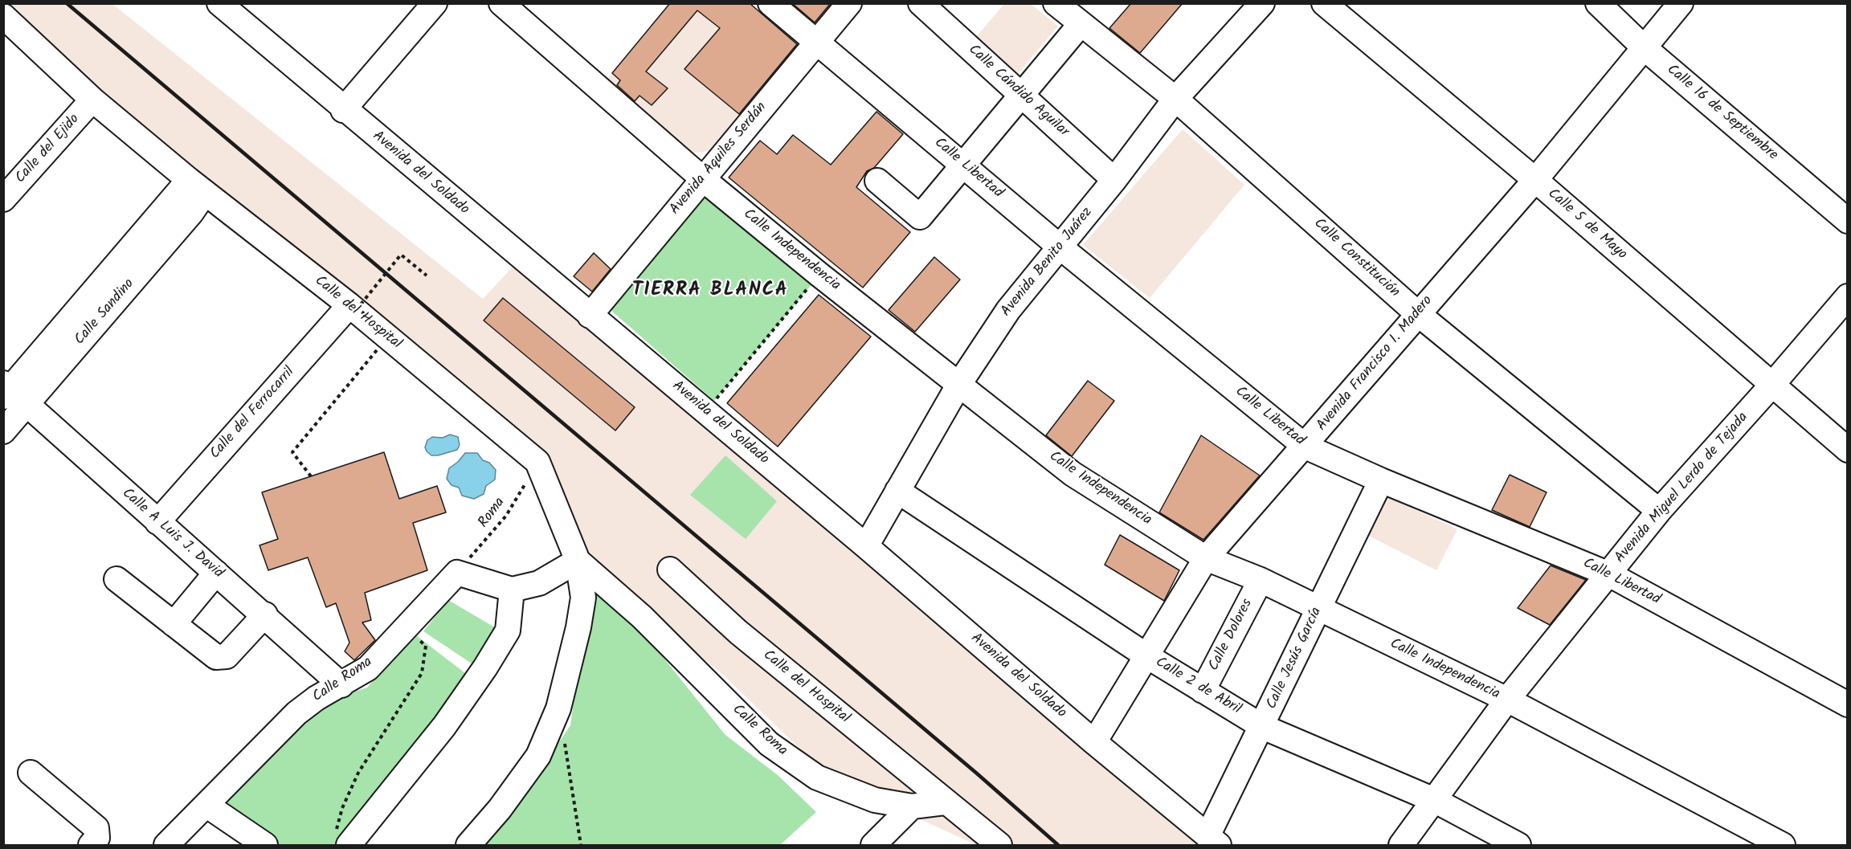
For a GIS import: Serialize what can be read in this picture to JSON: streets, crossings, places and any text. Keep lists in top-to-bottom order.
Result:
{
  "streets": {
    "street": [
      "Calle Cándido Aguilar",
      "Calle 16 de Septiembre",
      "Calle del Ejido",
      "Avenida Aquiles Serdán",
      "Calle Libertad",
      "Avenida del Soldado",
      "Calle 5 de Mayo",
      "Calle Independencia",
      "Calle Constitución",
      "Avenida Benito Juárez",
      "Calle Sandino",
      "Calle del Hospital",
      "Avenida Francisco I. Madero",
      "Calle del Ferrocarril",
      "Avenida Miguel Lerdo de Tejada",
      "Calle A Luis J. David",
      "Calle Dolores",
      "Calle Jesús García",
      "Calle Roma",
      "Calle 2 de Abril"
    ],
    "path": ["Roma"]
  },
  "crossings": [
    ["Calle Cándido Aguilar", "Avenida Benito Juárez"],
    ["Calle 16 de Septiembre", "Avenida Francisco I. Madero"],
    ["Calle del Ejido", "Calle del Hospital"],
    ["Avenida Aquiles Serdán", "Calle Libertad"],
    ["Avenida Aquiles Serdán", "Avenida del Soldado"],
    ["Avenida Aquiles Serdán", "Calle Independencia"],
    ["Calle Libertad", "Avenida Benito Juárez"],
    ["Calle Libertad", "Avenida Francisco I. Madero"],
    ["Calle Libertad", "Avenida Miguel Lerdo de Tejada"],
    ["Calle Libertad", "Calle Jesús García"],
    ["Avenida del Soldado", "Avenida Benito Juárez"],
    ["Avenida del Soldado", "Avenida Francisco I. Madero"],
    ["Avenida del Soldado", "Calle Jesús García"],
    ["Calle 5 de Mayo", "Avenida Francisco I. Madero"],
    ["Calle 5 de Mayo", "Avenida Miguel Lerdo de Tejada"],
    ["Calle Independencia", "Avenida Benito Juárez"],
    ["Calle Independencia", "Avenida Francisco I. Madero"],
    ["Calle Independencia", "Avenida Miguel Lerdo de Tejada"],
    ["Calle Independencia", "Calle Dolores"],
    ["Calle Independencia", "Calle Jesús García"],
    ["Calle Constitución", "Avenida Benito Juárez"],
    ["Calle Constitución", "Avenida Francisco I. Madero"],
    ["Calle Constitución", "Avenida Miguel Lerdo de Tejada"],
    ["Avenida Benito Juárez", "Calle 2 de Abril"],
    ["Calle Sandino", "Calle del Hospital"],
    ["Calle Sandino", "Calle A Luis J. David"],
    ["Calle del Hospital", "Calle del Ferrocarril"],
    ["Calle del Hospital", "Roma"],
    ["Calle del Hospital", "Calle Roma"],
    ["Avenida Francisco I. Madero", "Calle 2 de Abril"],
    ["Calle del Ferrocarril", "Calle A Luis J. David"],
    ["Avenida Miguel Lerdo de Tejada", "Calle 2 de Abril"],
    ["Roma", "Calle Roma"],
    ["Calle A Luis J. David", "Calle Roma"],
    ["Calle Dolores", "Calle 2 de Abril"],
    ["Calle Jesús García", "Calle 2 de Abril"]
  ],
  "districts": ["TIERRA BLANCA"]
}
